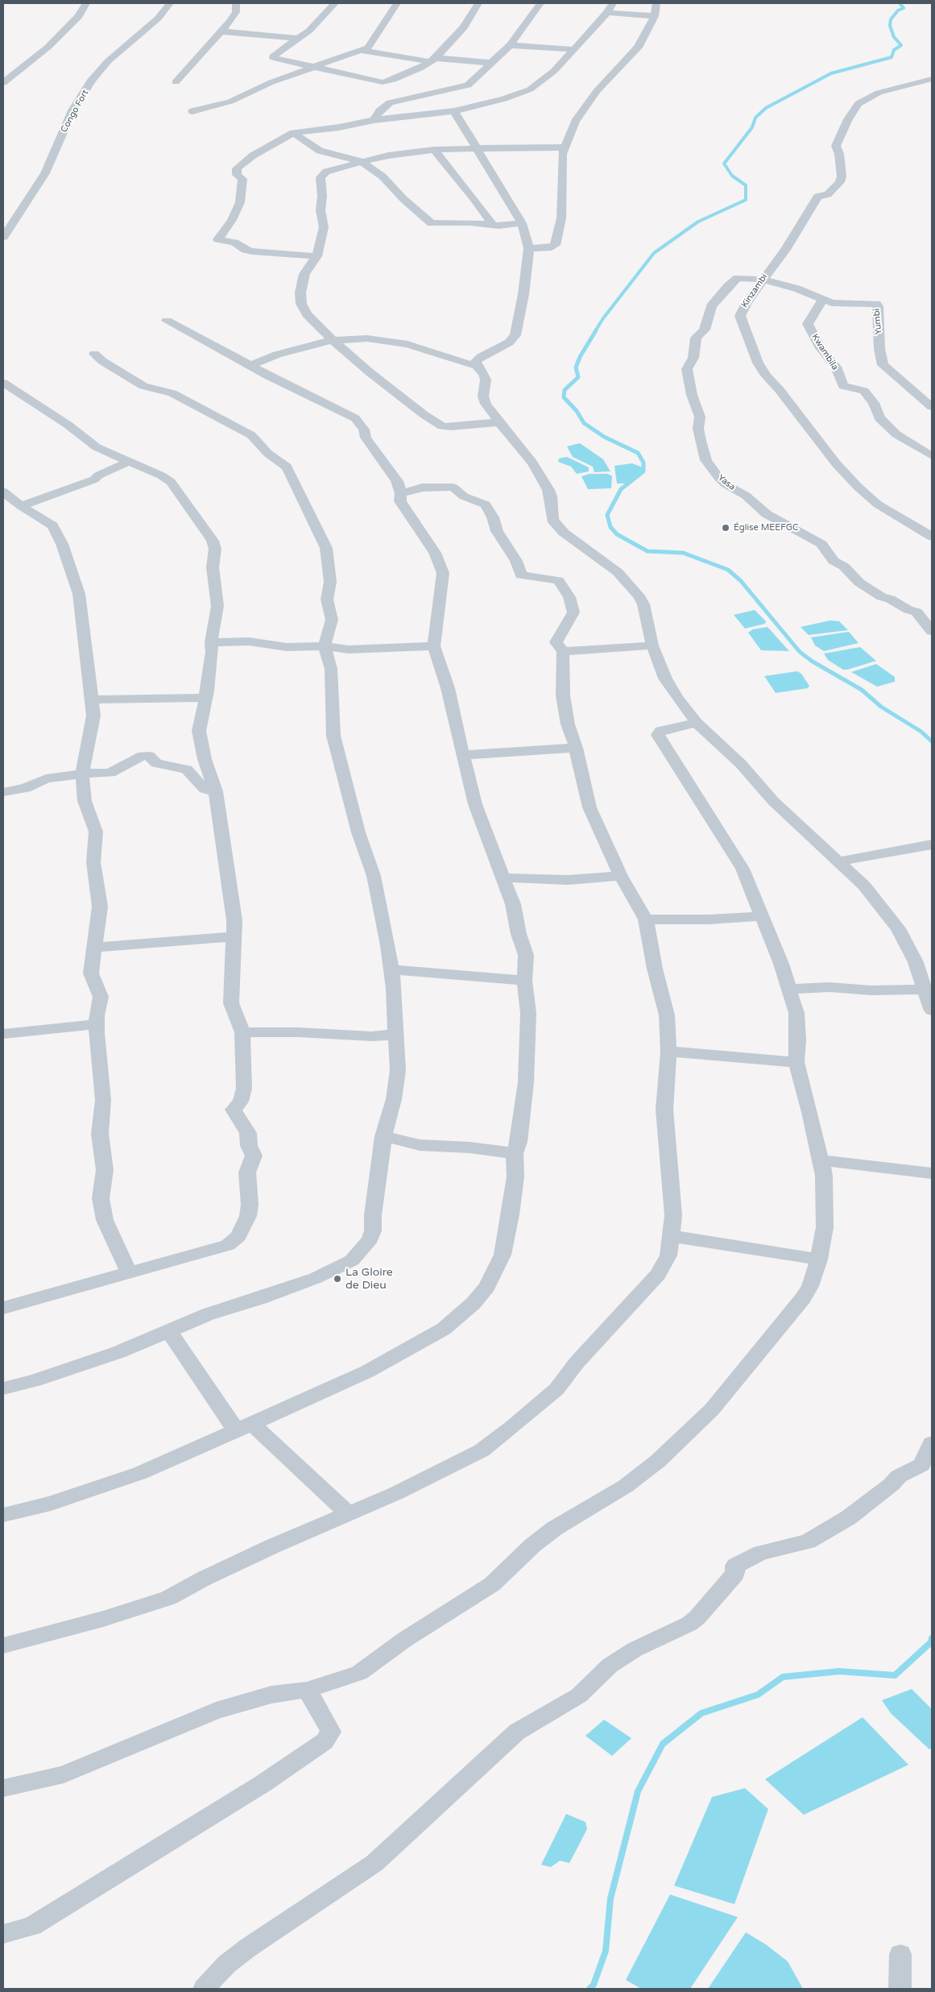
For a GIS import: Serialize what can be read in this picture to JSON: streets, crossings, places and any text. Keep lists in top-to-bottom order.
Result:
{
  "streets": {
    "street": [
      "Congo Fort",
      "Kinzambi",
      "Yumbi",
      "Kwambila",
      "Yasa"
    ]
  },
  "crossings": [
    ["Kinzambi", "Yumbi"],
    ["Kinzambi", "Yasa"],
    ["Yumbi", "Kwambila"],
    ["Yumbi", "Yasa"]
  ],
  "places": ["Église MEEFGC", "La Gloire de Dieu"]
}
